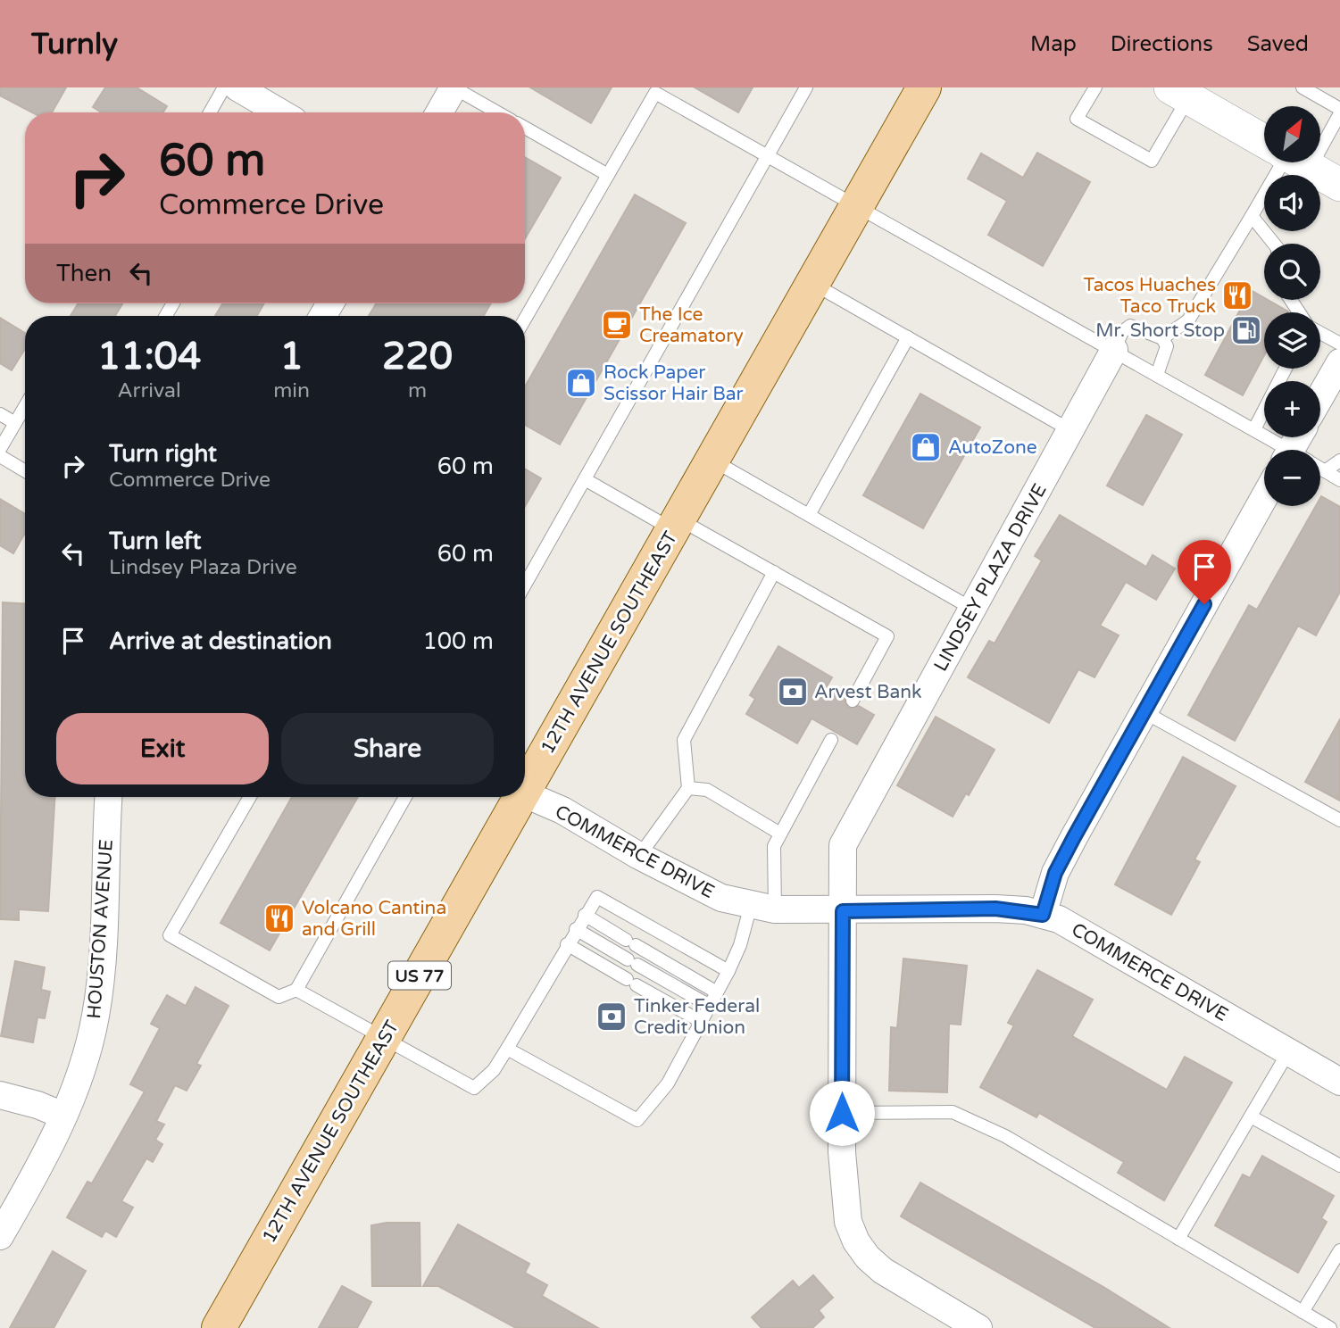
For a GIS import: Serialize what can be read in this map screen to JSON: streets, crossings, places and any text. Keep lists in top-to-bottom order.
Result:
{
  "streets": {
    "main road": ["12TH AVENUE SOUTHEAST", "US 77"],
    "street": ["LINDSEY PLAZA DRIVE", "COMMERCE DRIVE", "HOUSTON AVENUE"]
  },
  "crossings": [
    ["LINDSEY PLAZA DRIVE", "COMMERCE DRIVE"]
  ],
  "places": {
    "restaurant": ["Tacos Huaches Taco Truck", "Volcano Cantina and Grill"],
    "cafe": ["The Ice Creamatory"],
    "fuel station": ["Mr. Short Stop"],
    "shop": ["Rock Paper Scissor Hair Bar", "AutoZone"],
    "bank": ["Arvest Bank", "Tinker Federal Credit Union"]
  },
  "north": "top right",
  "page": {
    "header": "Turnly",
    "nav": ["Map", "Directions", "Saved"],
    "map_buttons": ["+", "−"],
    "turn": ["60 m", "Commerce Drive"],
    "then": "Then",
    "eta": [
      "11:04",
      "Arrival",
      "1",
      "min",
      "220",
      "m"
    ],
    "list": [
      {
        "name": "Turn right",
        "note": "Commerce Drive",
        "value": "60 m"
      },
      {
        "name": "Turn left",
        "note": "Lindsey Plaza Drive",
        "value": "60 m"
      },
      {
        "name": "Arrive at destination",
        "value": "100 m"
      }
    ],
    "buttons": ["Exit", "Share"]
  }
}
